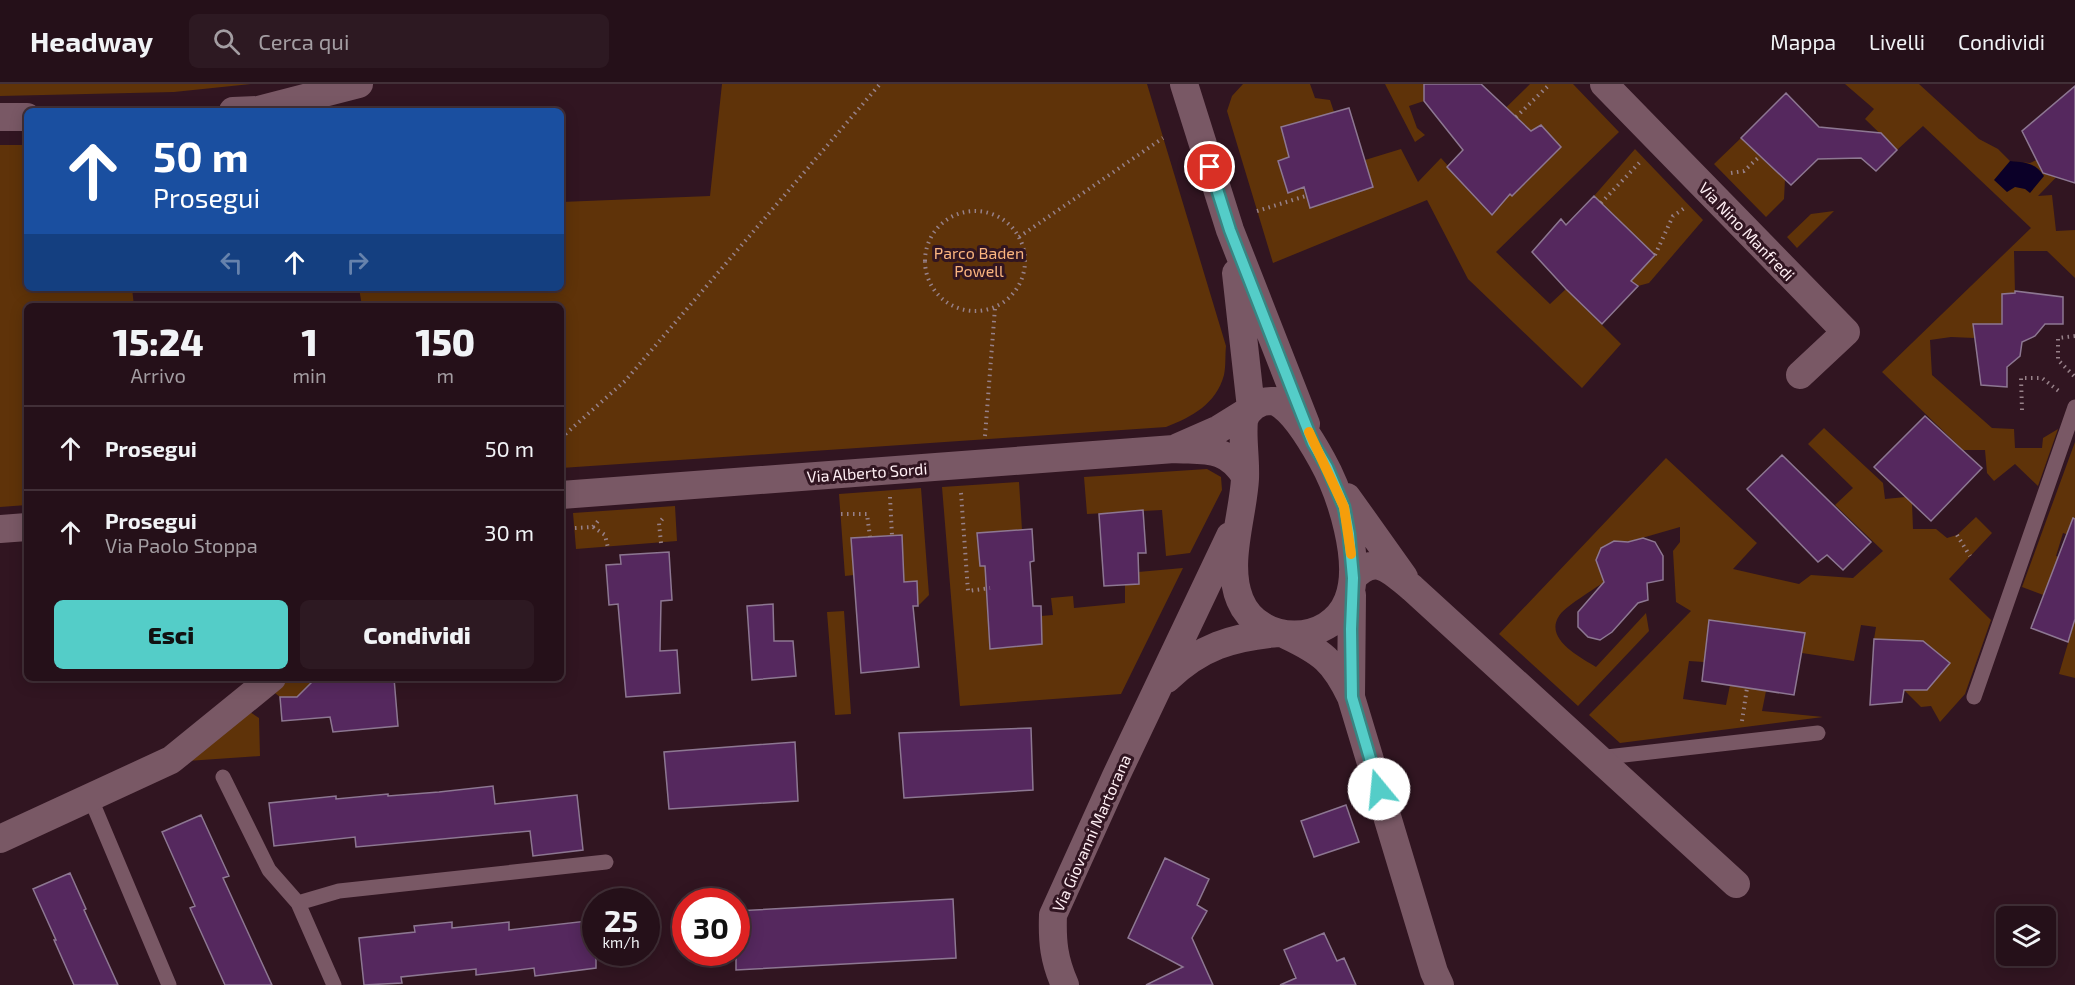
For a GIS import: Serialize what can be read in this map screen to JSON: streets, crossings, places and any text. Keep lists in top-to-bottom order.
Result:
{
  "streets": {
    "street": ["Via Nino Manfredi", "Via Alberto Sordi", "Via Giovanni Martorana"]
  },
  "parks": ["Parco Baden Powell"],
  "page": {
    "header": "Headway",
    "search": "Cerca qui",
    "nav": ["Mappa", "Livelli", "Condividi"],
    "turn": ["50 m", "Prosegui"],
    "eta": [
      "15:24",
      "Arrivo",
      "1",
      "min",
      "150",
      "m"
    ],
    "list": [
      {
        "name": "Prosegui",
        "value": "50 m"
      },
      {
        "name": "Prosegui",
        "note": "Via Paolo Stoppa",
        "value": "30 m"
      }
    ],
    "buttons": ["Esci", "Condividi"],
    "speed": "25 km/h",
    "limit": "30"
  }
}
